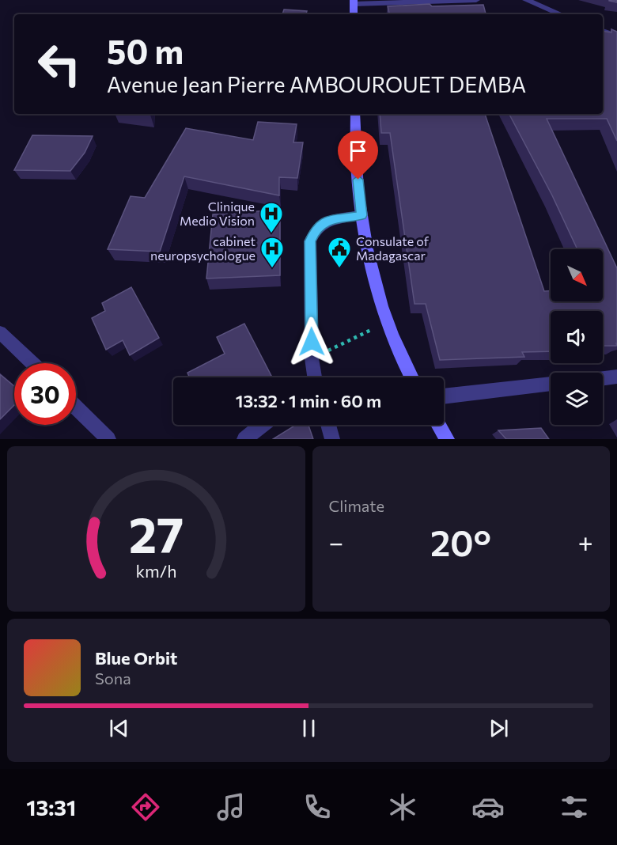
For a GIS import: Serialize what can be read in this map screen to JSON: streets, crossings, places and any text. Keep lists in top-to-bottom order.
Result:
{
  "places": {
    "hospital": ["Clinique Medio Vision", "cabinet neuropsychologue"],
    "public building": ["Consulate of Madagascar"]
  },
  "north": "bottom right",
  "page": {
    "turn": ["50 m", "Avenue Jean Pierre AMBOUROUET DEMBA"],
    "limit": "30",
    "trip": "13:32 · 1 min · 60 m",
    "tile": "Climate",
    "heat": ["−", "20°", "+"],
    "song": ["Blue Orbit", "Sona"],
    "tabs": "13:31",
    "gauge": ["27", "km/h"]
  }
}
